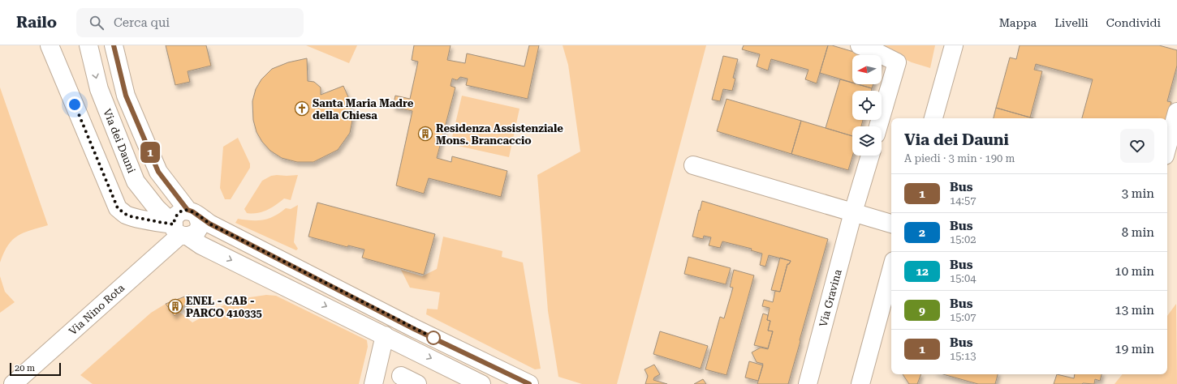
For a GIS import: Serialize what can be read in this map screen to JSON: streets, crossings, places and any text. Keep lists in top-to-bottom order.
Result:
{
  "streets": {
    "street": ["Via dei Dauni", "Via Gravina", "Via Nino Rota"]
  },
  "crossings": [
    ["Via dei Dauni", "Via Nino Rota"]
  ],
  "places": {
    "church": ["Santa Maria Madre della Chiesa"],
    "building": ["Residenza Assistenziale Mons. Brancaccio", "ENEL - CAB - PARCO 410335"]
  },
  "lines": ["bus line 1"],
  "scale_bar": "20 m",
  "north": "left",
  "page": {
    "header": "Railo",
    "search": "Cerca qui",
    "nav": ["Mappa", "Livelli", "Condividi"],
    "on_map": "1",
    "heading": ["Via dei Dauni", "A piedi · 3 min · 190 m"],
    "list": [
      {
        "mark": "1",
        "name": "Bus",
        "note": "14:57",
        "value": "3 min"
      },
      {
        "mark": "2",
        "name": "Bus",
        "note": "15:02",
        "value": "8 min"
      },
      {
        "mark": "12",
        "name": "Bus",
        "note": "15:04",
        "value": "10 min"
      },
      {
        "mark": "9",
        "name": "Bus",
        "note": "15:07",
        "value": "13 min"
      },
      {
        "mark": "1",
        "name": "Bus",
        "note": "15:13",
        "value": "19 min"
      }
    ],
    "scale": "20 m"
  }
}
